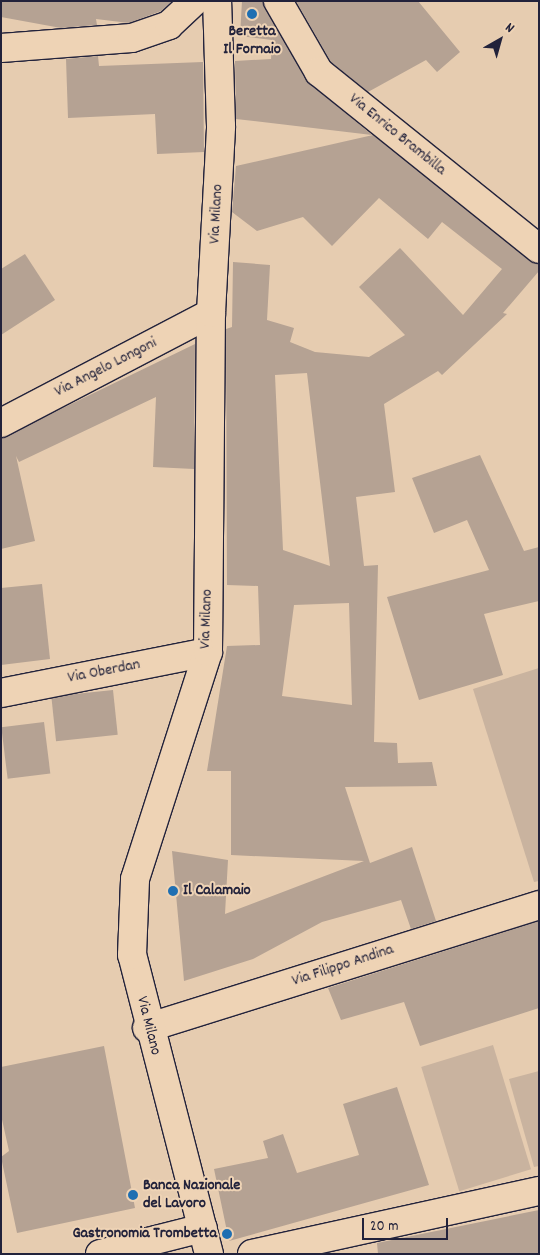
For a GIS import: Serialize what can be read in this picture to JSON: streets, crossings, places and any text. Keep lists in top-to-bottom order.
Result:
{
  "streets": {
    "street": [
      "Via Enrico Brambilla",
      "Via Milano",
      "Via Angelo Longoni",
      "Via Oberdan",
      "Via Filippo Andina"
    ]
  },
  "crossings": [
    ["Via Milano", "Via Angelo Longoni"],
    ["Via Milano", "Via Oberdan"],
    ["Via Milano", "Via Filippo Andina"]
  ],
  "places": [
    "Beretta Il Fornaio",
    "Il Calamaio",
    "Banca Nazionale del Lavoro",
    "Gastronomia Trombetta"
  ],
  "scale_bar": "20 m",
  "north": "top right"
}
